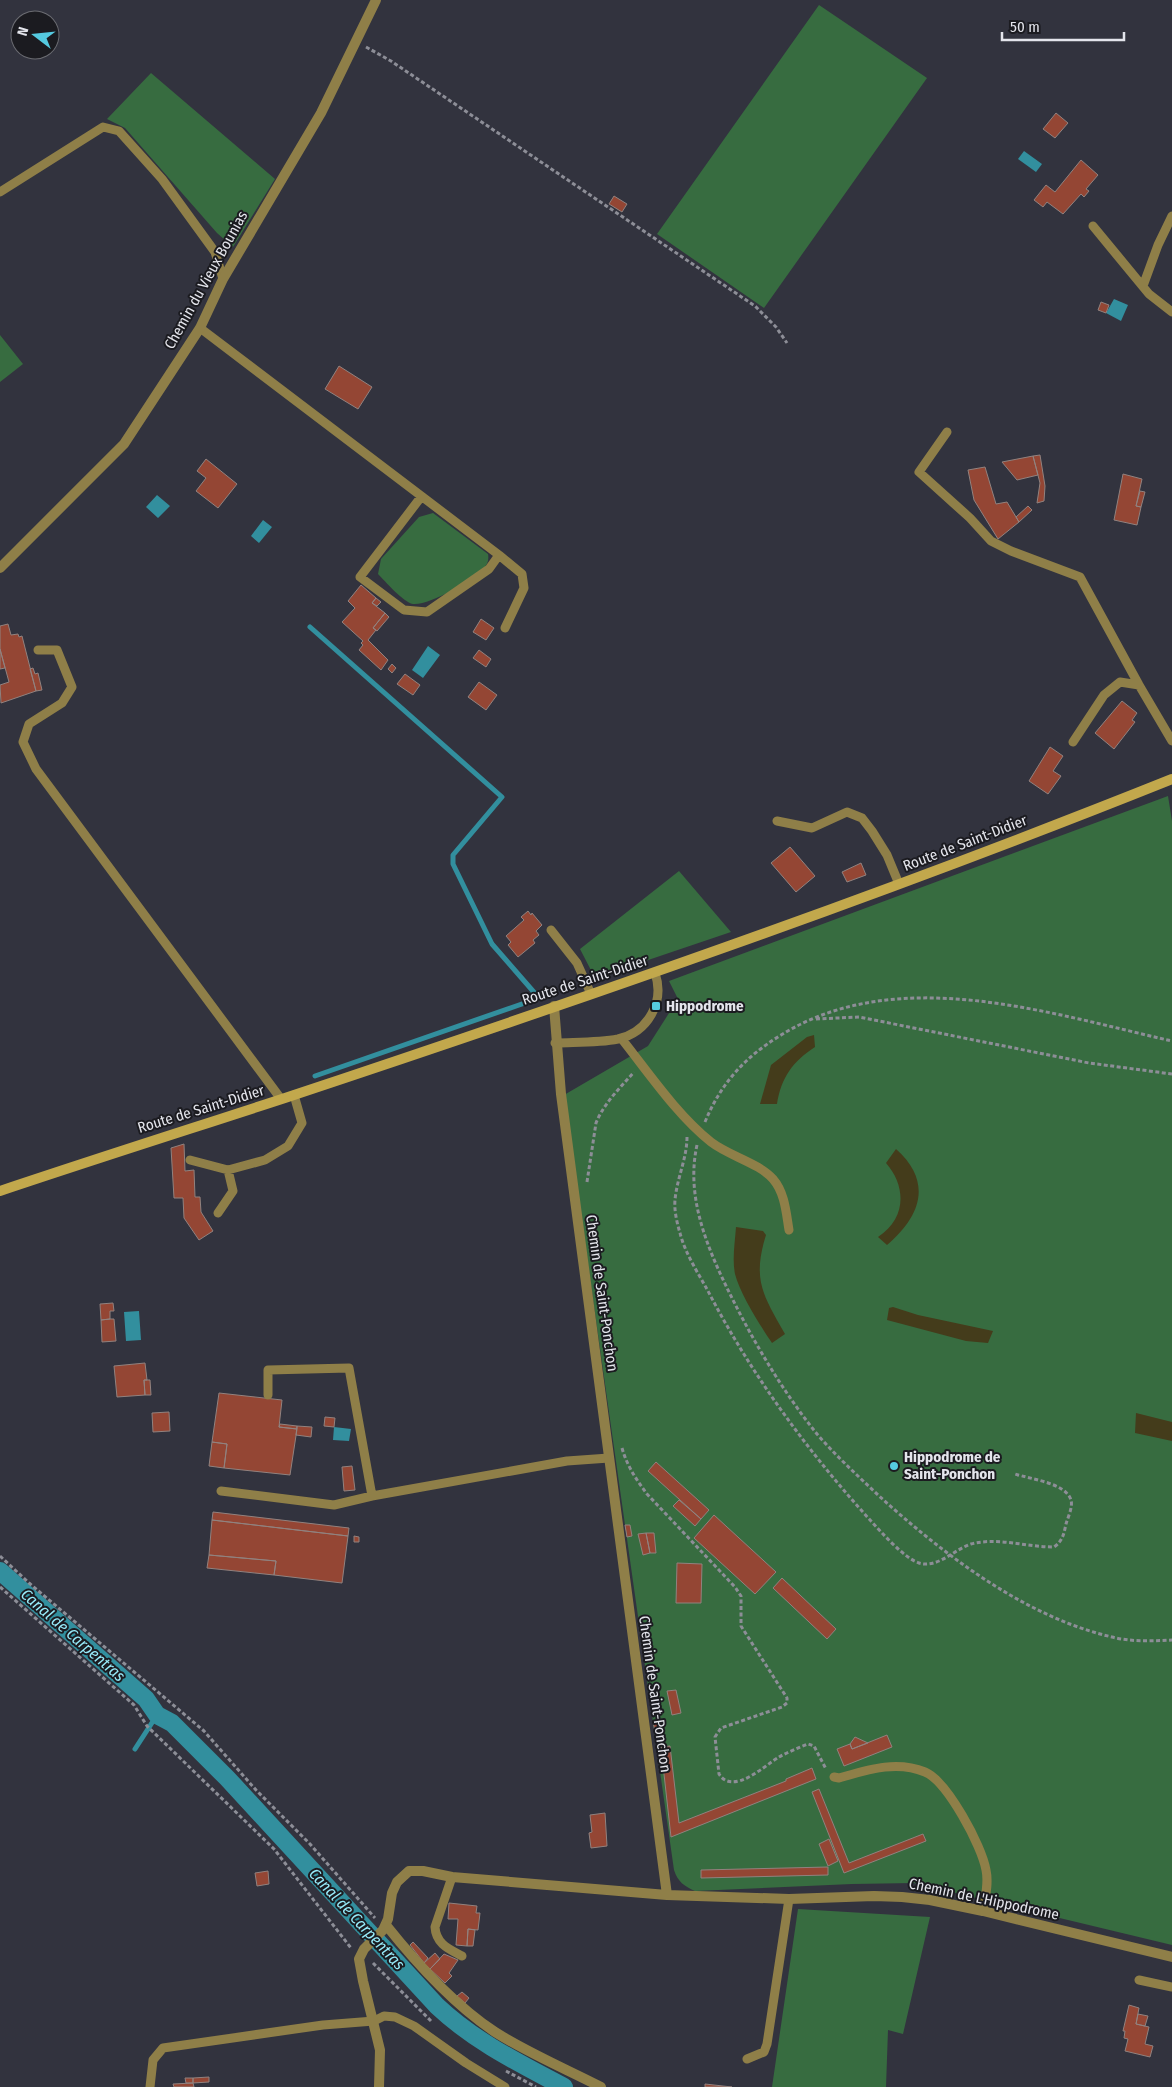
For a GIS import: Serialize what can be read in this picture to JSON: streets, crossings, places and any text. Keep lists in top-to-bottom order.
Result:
{
  "streets": {
    "main road": ["Route de Saint-Didier"],
    "street": ["Chemin du Vieux Bounias", "Chemin de Saint-Ponchon", "Chemin de L'Hippodrome"]
  },
  "crossings": [
    ["Route de Saint-Didier", "Chemin de Saint-Ponchon"],
    ["Chemin de Saint-Ponchon", "Chemin de L'Hippodrome"]
  ],
  "water": ["Canal de Carpentras"],
  "places": {
    "transit": ["Hippodrome"],
    "other": ["Hippodrome de Saint-Ponchon"]
  },
  "scale_bar": "50 m",
  "north": "left"
}
